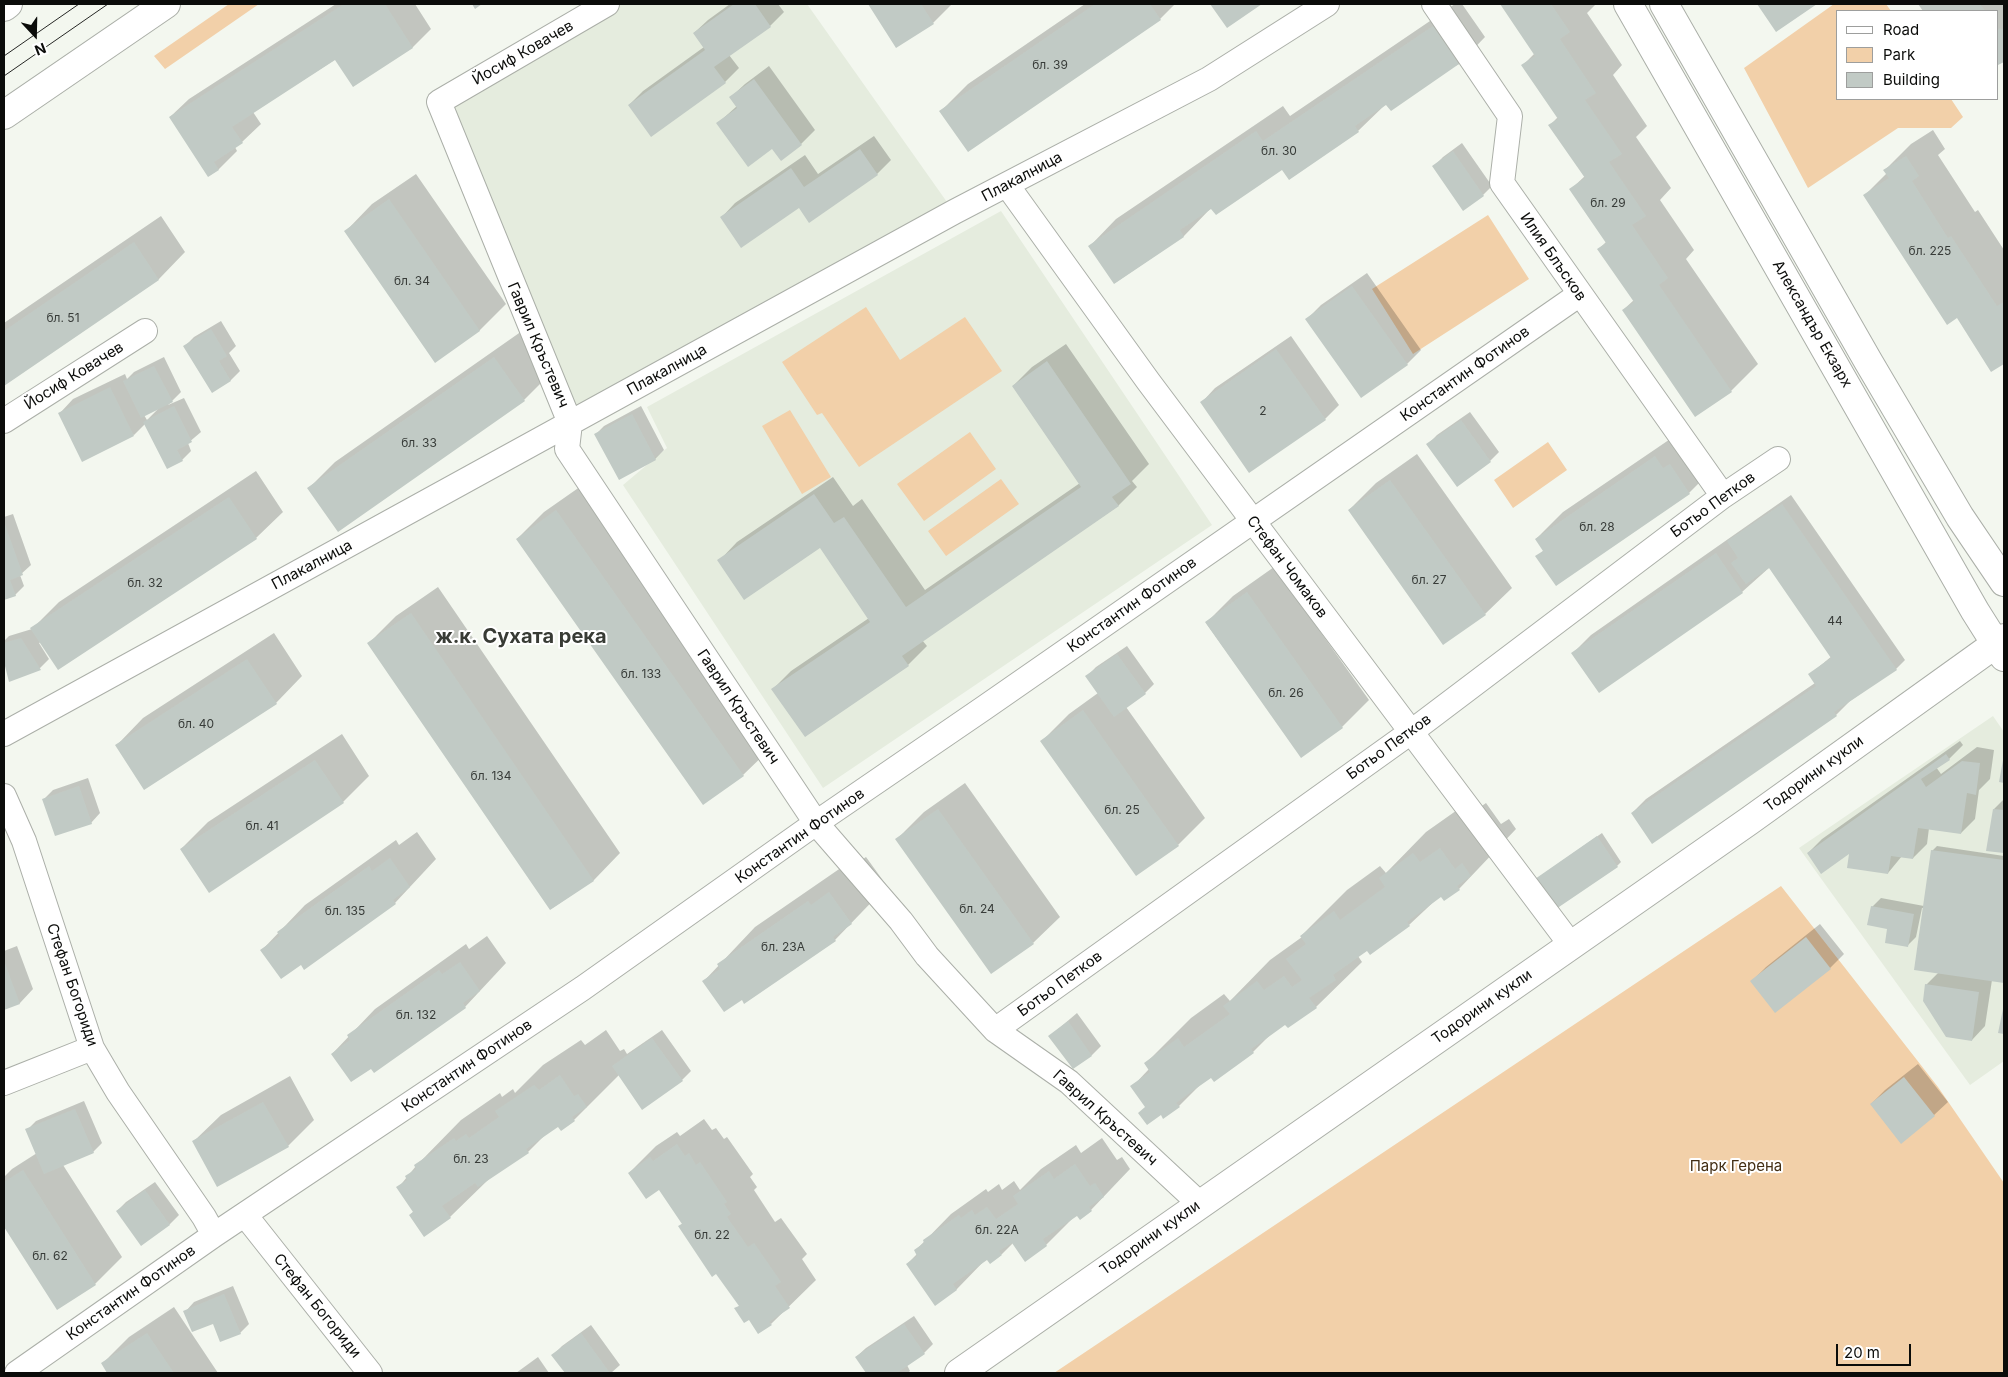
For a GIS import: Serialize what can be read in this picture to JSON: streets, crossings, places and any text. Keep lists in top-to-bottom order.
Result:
{
  "streets": {
    "street": [
      "Йосиф Ковачев",
      "Плакалница",
      "Илия Блъсков",
      "Александър Екзарх",
      "Гаврил Кръстевич",
      "Константин Фотинов",
      "Ботьо Петков",
      "Стефан Чомаков",
      "Тодорини кукли",
      "Стефан Богориди"
    ]
  },
  "crossings": [
    ["Йосиф Ковачев", "Гаврил Кръстевич"],
    ["Плакалница", "Гаврил Кръстевич"],
    ["Плакалница", "Стефан Чомаков"],
    ["Илия Блъсков", "Константин Фотинов"],
    ["Илия Блъсков", "Ботьо Петков"],
    ["Александър Екзарх", "Тодорини кукли"],
    ["Гаврил Кръстевич", "Константин Фотинов"],
    ["Гаврил Кръстевич", "Ботьо Петков"],
    ["Гаврил Кръстевич", "Тодорини кукли"],
    ["Константин Фотинов", "Стефан Чомаков"],
    ["Константин Фотинов", "Стефан Богориди"],
    ["Ботьо Петков", "Стефан Чомаков"],
    ["Стефан Чомаков", "Тодорини кукли"]
  ],
  "districts": ["ж.к. Сухата река"],
  "parks": ["Парк Герена"],
  "house_numbers": [
    "бл. 39",
    "бл. 30",
    "бл. 29",
    "бл. 225",
    "бл. 34",
    "бл. 51",
    "2",
    "бл. 33",
    "бл. 28",
    "бл. 27",
    "бл. 32",
    "44",
    "бл. 133",
    "бл. 26",
    "бл. 40",
    "бл. 134",
    "бл. 25",
    "бл. 41",
    "бл. 24",
    "бл. 135",
    "бл. 23А",
    "бл. 132",
    "бл. 23",
    "бл. 22А",
    "бл. 22",
    "бл. 62"
  ],
  "legend": ["Road", "Park", "Building"],
  "scale_bar": "20 m",
  "north": "bottom"
}
